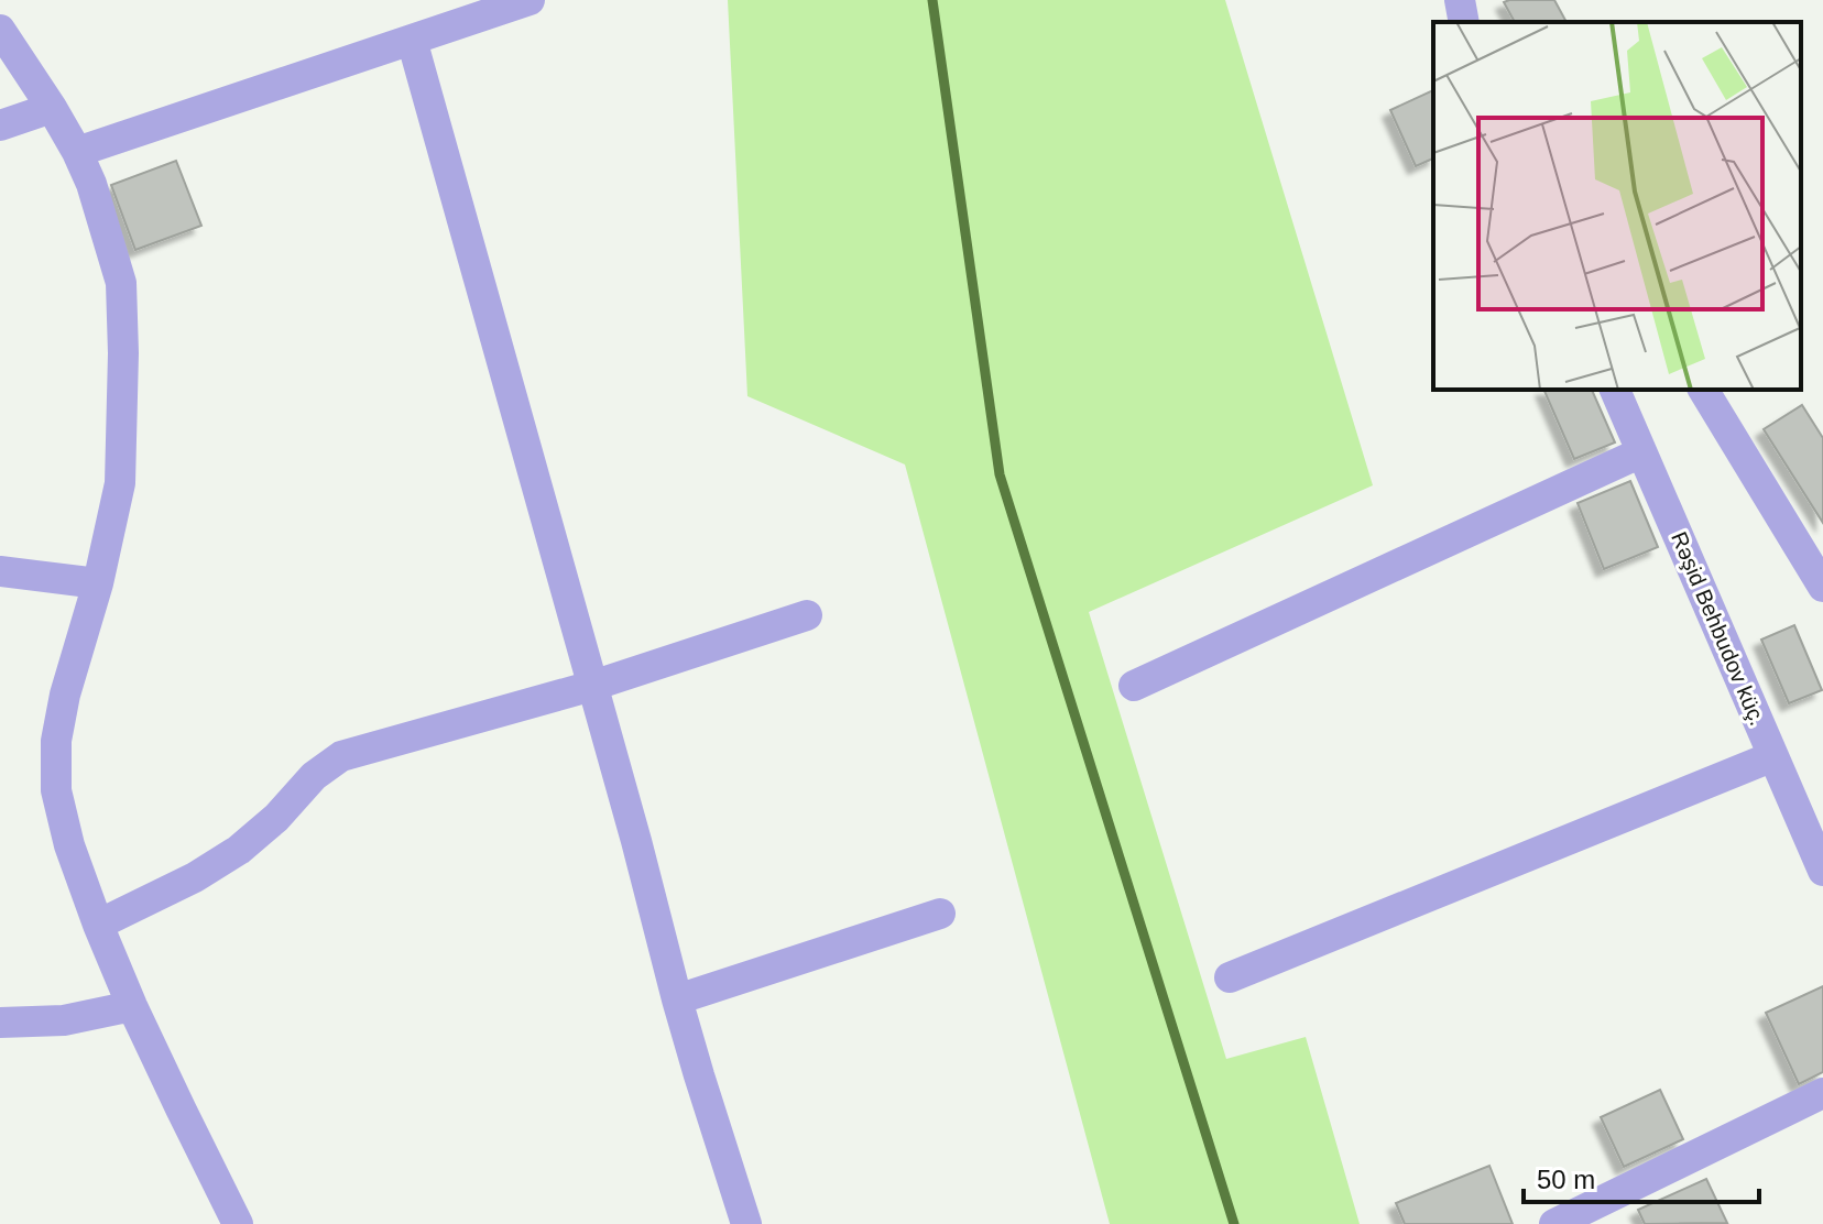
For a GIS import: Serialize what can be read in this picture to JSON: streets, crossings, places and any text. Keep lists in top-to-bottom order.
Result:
{
  "streets": {
    "street": ["Rəşid Behbudov küç."]
  },
  "scale_bar": "50 m"
}
